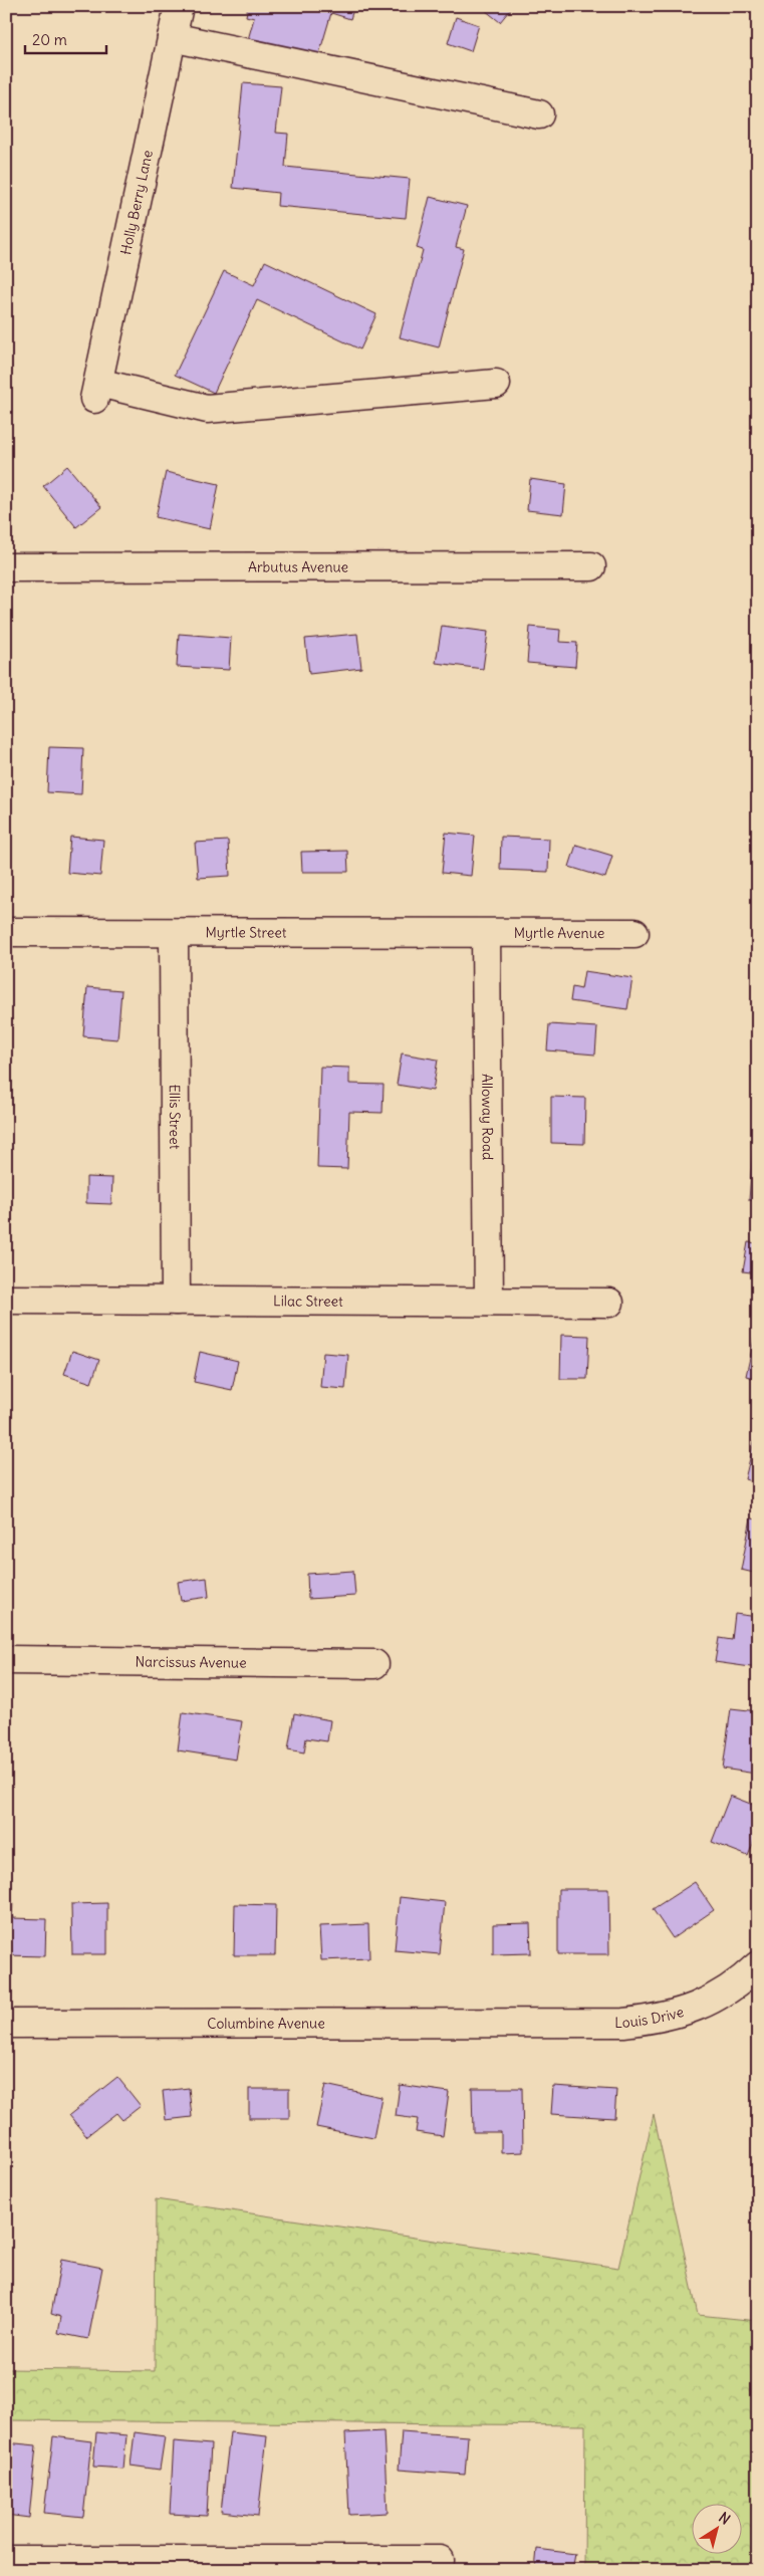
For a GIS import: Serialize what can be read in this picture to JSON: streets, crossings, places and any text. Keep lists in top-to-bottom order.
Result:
{
  "streets": {
    "street": [
      "Holly Berry Lane",
      "Arbutus Avenue",
      "Myrtle Avenue",
      "Myrtle Street",
      "Ellis Street",
      "Alloway Road",
      "Lilac Street",
      "Narcissus Avenue",
      "Louis Drive",
      "Columbine Avenue"
    ]
  },
  "crossings": [
    ["Myrtle Avenue", "Myrtle Street"],
    ["Myrtle Avenue", "Alloway Road"],
    ["Myrtle Street", "Ellis Street"],
    ["Myrtle Street", "Alloway Road"],
    ["Ellis Street", "Lilac Street"],
    ["Alloway Road", "Lilac Street"],
    ["Louis Drive", "Columbine Avenue"]
  ],
  "scale_bar": "20 m",
  "north": "top right"
}
